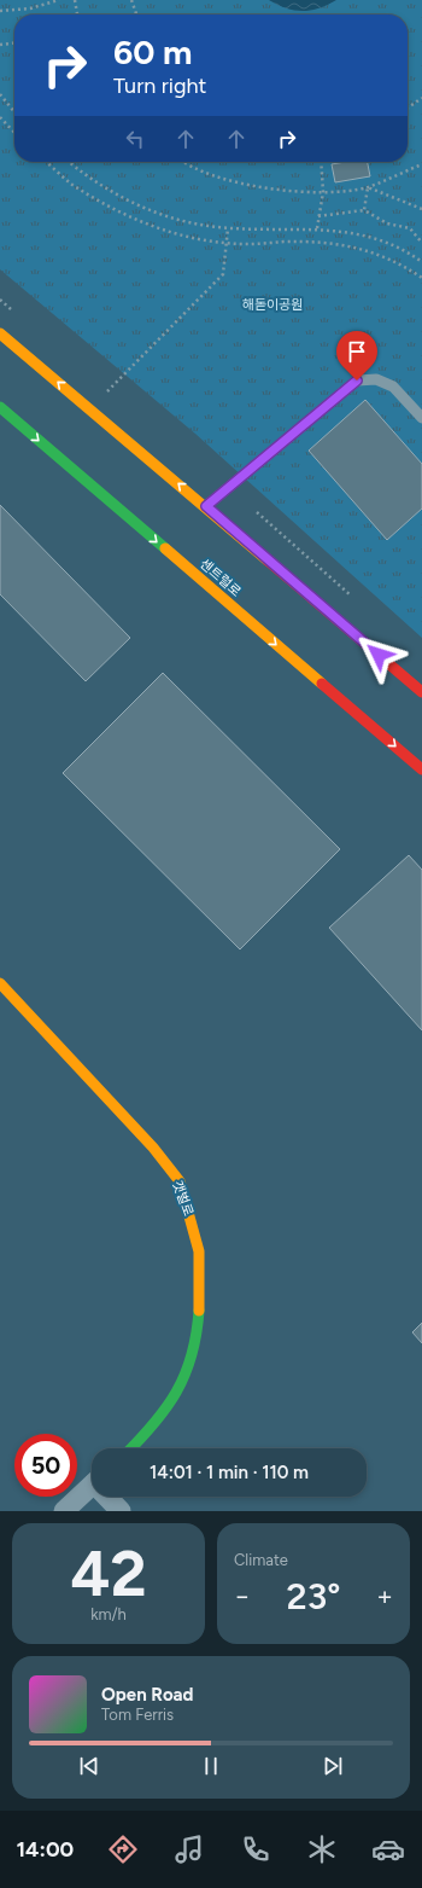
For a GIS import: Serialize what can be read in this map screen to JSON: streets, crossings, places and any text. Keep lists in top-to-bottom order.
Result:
{
  "streets": {
    "main road": ["센트럴로", "갯벌로"]
  },
  "parks": ["해돋이공원"],
  "page": {
    "turn": ["60 m", "Turn right"],
    "limit": "50",
    "trip": "14:01 · 1 min · 110 m",
    "tile": [
      ["42", "km/h"],
      "Climate"
    ],
    "heat": ["−", "23°", "+"],
    "song": ["Open Road", "Tom Ferris"],
    "tabs": "14:00"
  }
}
